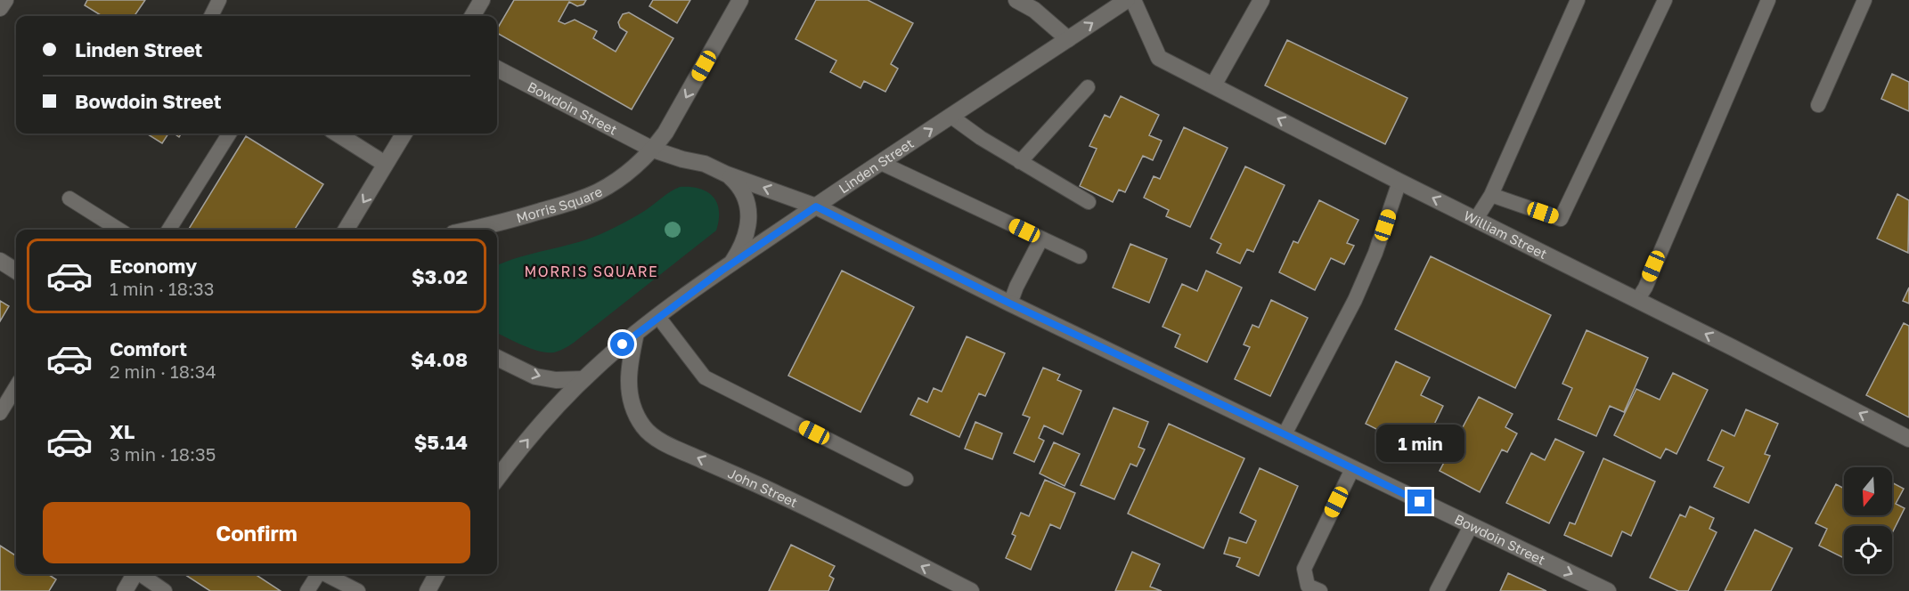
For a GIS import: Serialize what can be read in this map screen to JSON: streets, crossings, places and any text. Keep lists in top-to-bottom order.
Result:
{
  "streets": {
    "street": [
      "Bowdoin Street",
      "Linden Street",
      "Morris Square",
      "William Street",
      "John Street"
    ]
  },
  "crossings": [
    ["Bowdoin Street", "Linden Street"],
    ["Bowdoin Street", "Morris Square"],
    ["Linden Street", "John Street"]
  ],
  "one_way": [
    "Linden Street",
    "Morris Square",
    "William Street",
    "John Street"
  ],
  "districts": ["MORRIS SQUARE"],
  "north": "bottom",
  "page": {
    "banner": ["Linden Street", "Bowdoin Street"],
    "list": [
      {
        "name": "Economy",
        "note": "1 min · 18:33",
        "value": "$3.02"
      },
      {
        "name": "Comfort",
        "note": "2 min · 18:34",
        "value": "$4.08"
      },
      {
        "name": "XL",
        "note": "3 min · 18:35",
        "value": "$5.14"
      }
    ],
    "bubble": "1 min",
    "buttons": "Confirm"
  }
}
